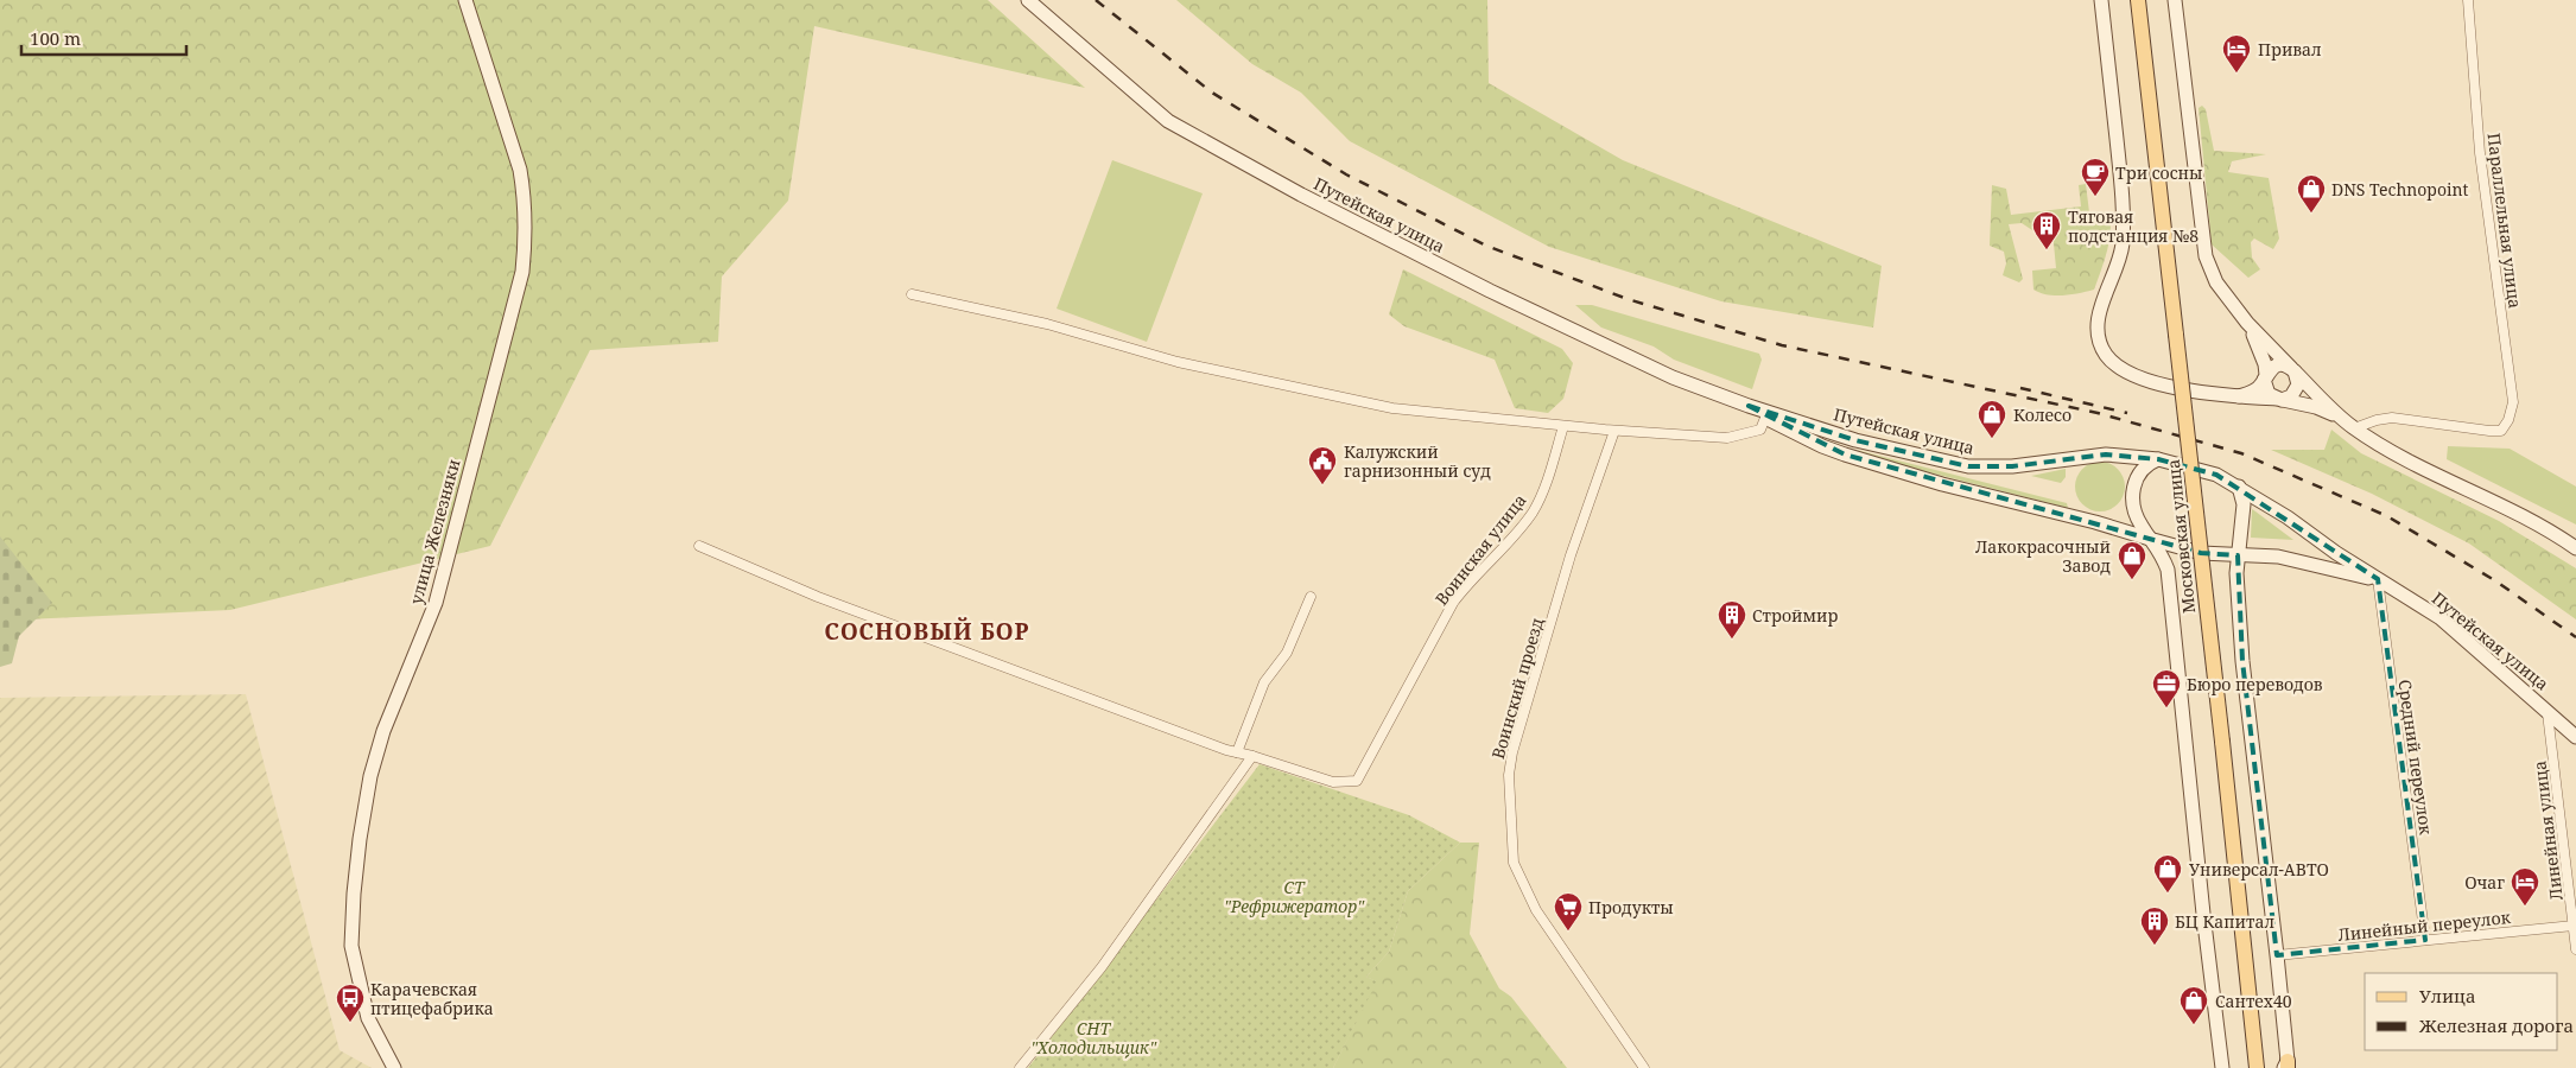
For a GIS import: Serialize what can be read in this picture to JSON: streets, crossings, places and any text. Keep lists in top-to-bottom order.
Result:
{
  "streets": {
    "main road": ["Путейская улица", "улица Железняки", "Московская улица"],
    "street": [
      "Параллельная улица",
      "Воинская улица",
      "Воинский проезд",
      "Средний переулок",
      "Линейная улица",
      "Линейный переулок"
    ]
  },
  "crossings": [
    ["Путейская улица", "Средний переулок"],
    ["Путейская улица", "Линейная улица"],
    ["Средний переулок", "Линейный переулок"],
    ["Линейная улица", "Линейный переулок"]
  ],
  "districts": ["СОСНОВЫЙ БОР"],
  "parks": ["СТ \"Рефрижератор\"", "СНТ \"Холодильщик\""],
  "places": {
    "hotel": ["Привал", "Очаг"],
    "cafe": ["Три сосны"],
    "shop": [
      "DNS Technopoint",
      "Колесо",
      "Лакокрасочный Завод",
      "Универсал-АВТО",
      "Сантех40"
    ],
    "building": ["Тяговая подстанция №8", "Строймир", "БЦ Капитал"],
    "public building": ["Калужский гарнизонный суд"],
    "office": ["Бюро переводов"],
    "supermarket": ["Продукты"],
    "bus stop": ["Карачевская птицефабрика"]
  },
  "legend": ["Улица", "Железная дорога"],
  "scale_bar": "100 m"
}
